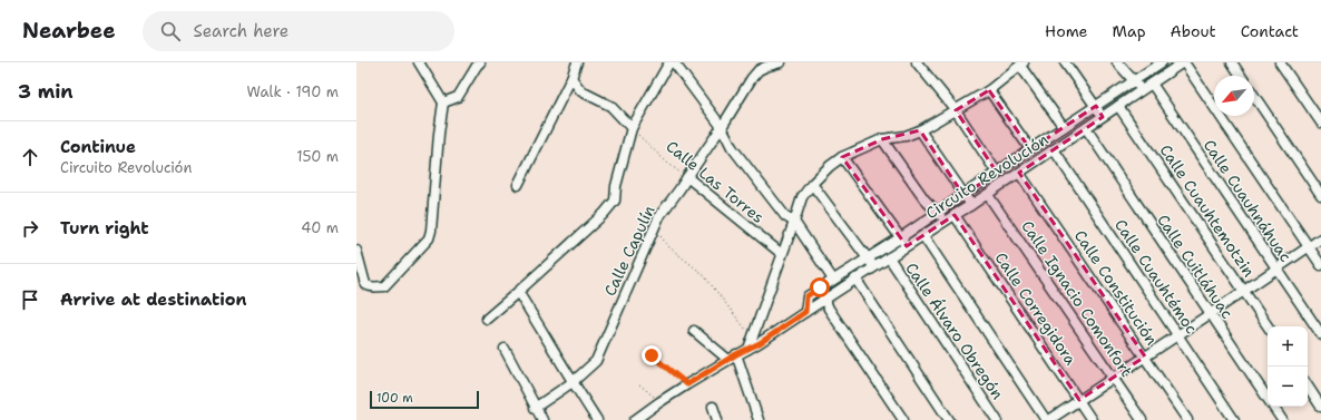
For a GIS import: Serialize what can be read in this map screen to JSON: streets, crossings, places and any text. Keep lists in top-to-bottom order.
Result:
{
  "streets": {
    "street": [
      "Circuito Revolución",
      "Calle Las Torres",
      "Calle Cuauhnáhuac",
      "Calle Cuauhtemotzin",
      "Calle Capulín",
      "Calle Cuitláhuac",
      "Calle Cuauhtémoc",
      "Calle Constitución",
      "Calle Ignacio Comonfort",
      "Calle Corregidora",
      "Calle Álvaro Obregón"
    ]
  },
  "crossings": [
    ["Circuito Revolución", "Calle Cuauhnáhuac"],
    ["Circuito Revolución", "Calle Cuauhtemotzin"],
    ["Circuito Revolución", "Calle Cuitláhuac"],
    ["Circuito Revolución", "Calle Cuauhtémoc"],
    ["Circuito Revolución", "Calle Constitución"],
    ["Circuito Revolución", "Calle Ignacio Comonfort"],
    ["Circuito Revolución", "Calle Corregidora"],
    ["Circuito Revolución", "Calle Álvaro Obregón"],
    ["Calle Las Torres", "Calle Capulín"]
  ],
  "scale_bar": "100 m",
  "north": "bottom left",
  "page": {
    "header": "Nearbee",
    "search": "Search here",
    "nav": [
      "Home",
      "Map",
      "About",
      "Contact"
    ],
    "heading": ["3 min", "Walk · 190 m"],
    "list": [
      ["Continue", "Circuito Revolución", "150 m"],
      ["Turn right", "40 m"],
      "Arrive at destination"
    ],
    "map_buttons": ["+", "−"],
    "scale": "100 m"
  }
}
